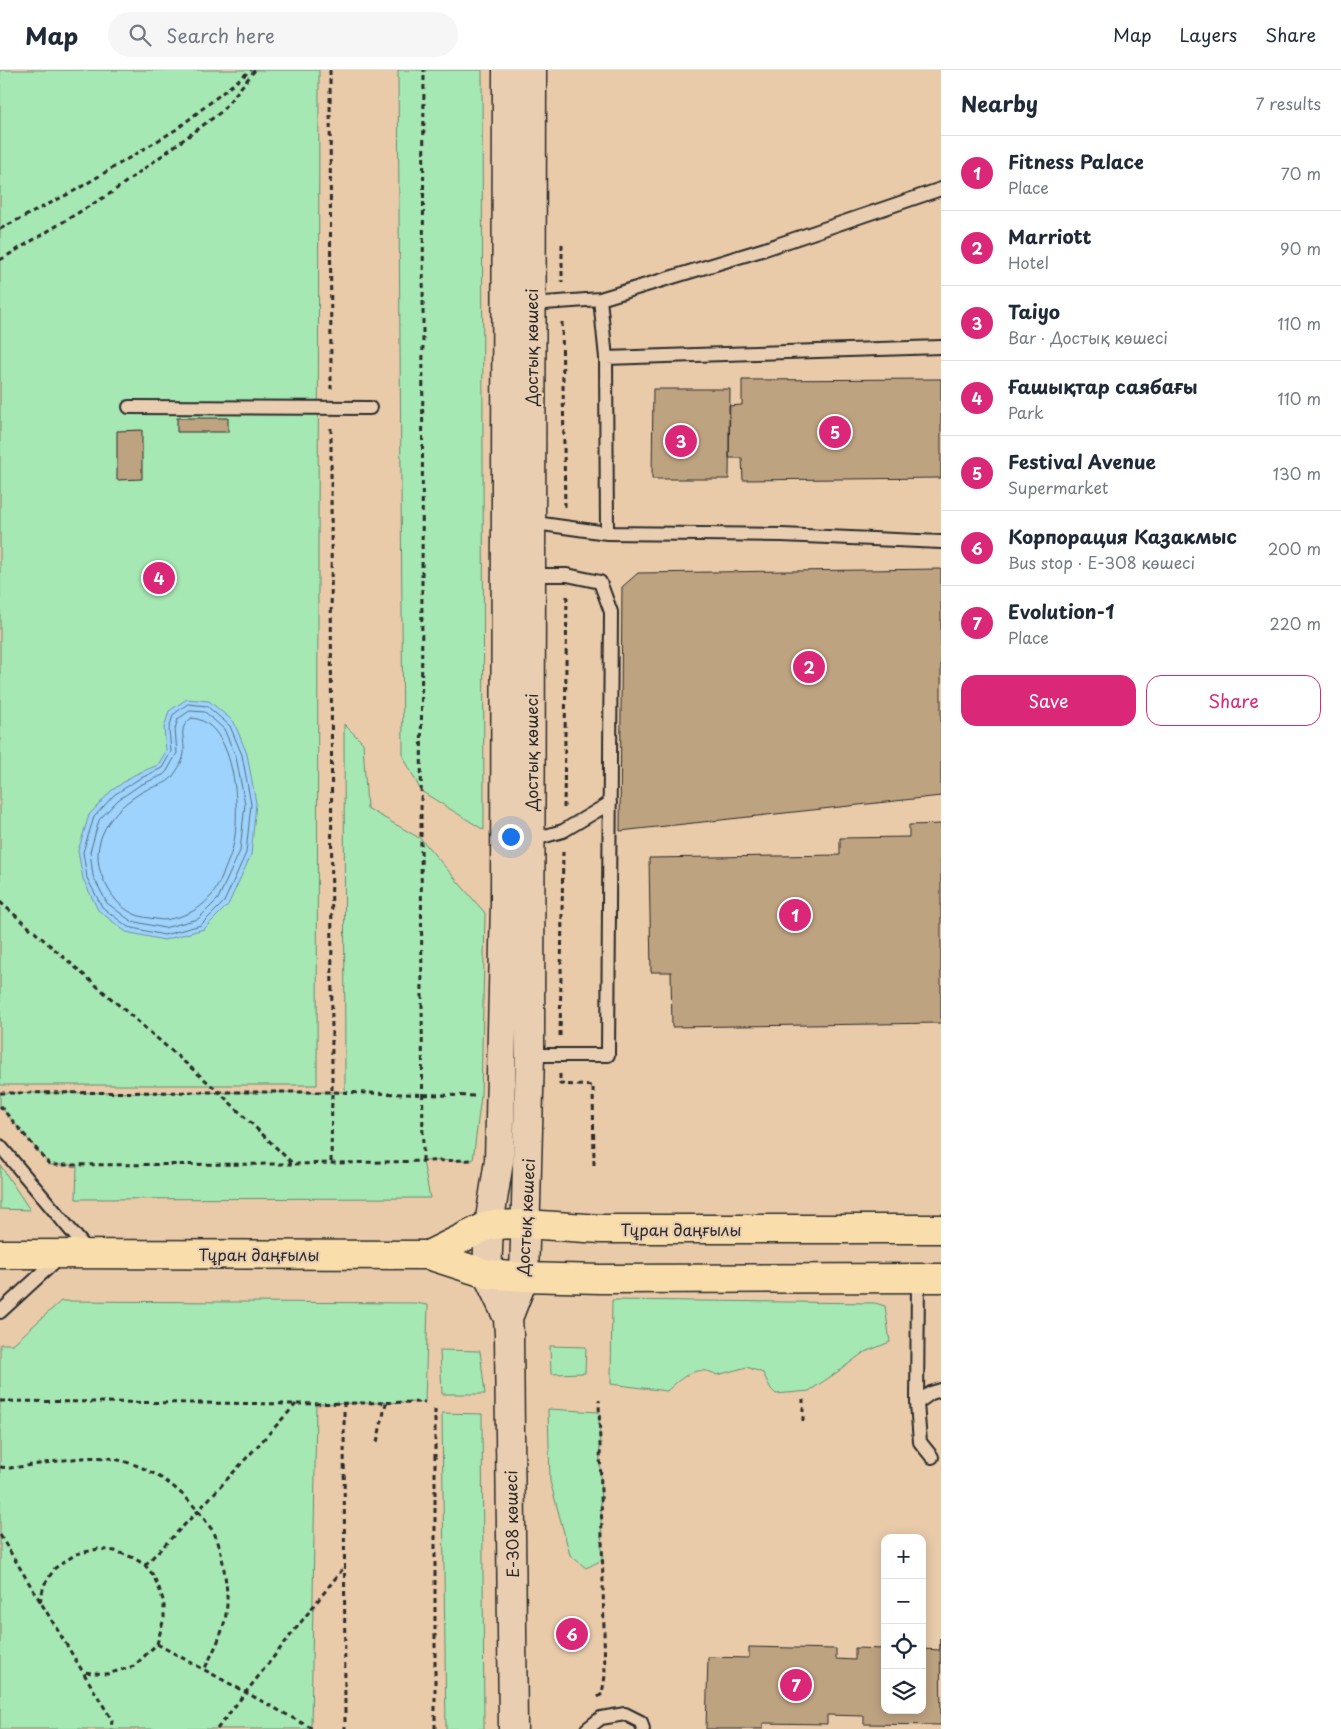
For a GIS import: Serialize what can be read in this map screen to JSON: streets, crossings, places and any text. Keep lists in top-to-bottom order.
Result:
{
  "streets": {
    "main road": ["Тұран даңғылы"],
    "street": ["Достық көшесі", "Е-308 көшесі"]
  },
  "crossings": [
    ["Достық көшесі", "Тұран даңғылы"],
    ["Достық көшесі", "Е-308 көшесі"]
  ],
  "page": {
    "header": "Map",
    "search": "Search here",
    "nav": ["Map", "Layers", "Share"],
    "heading": ["Nearby", "7 results"],
    "list": [
      {
        "mark": "1",
        "name": "Fitness Palace",
        "note": "Place",
        "value": "70 m"
      },
      {
        "mark": "2",
        "name": "Marriott",
        "note": "Hotel",
        "value": "90 m"
      },
      {
        "mark": "3",
        "name": "Taiyo",
        "note": "Bar · Достық көшесі",
        "value": "110 m"
      },
      {
        "mark": "4",
        "name": "Ғашықтар саябағы",
        "note": "Park",
        "value": "110 m"
      },
      {
        "mark": "5",
        "name": "Festival Avenue",
        "note": "Supermarket",
        "value": "130 m"
      },
      {
        "mark": "6",
        "name": "Корпорация Казакмыс",
        "note": "Bus stop · Е-308 көшесі",
        "value": "200 m"
      },
      {
        "mark": "7",
        "name": "Evolution-1",
        "note": "Place",
        "value": "220 m"
      }
    ],
    "pins": [
      "5",
      "3",
      "4",
      "2",
      "1",
      "6",
      "7"
    ],
    "buttons": ["Save", "Share"],
    "map_buttons": ["+", "−"]
  }
}
